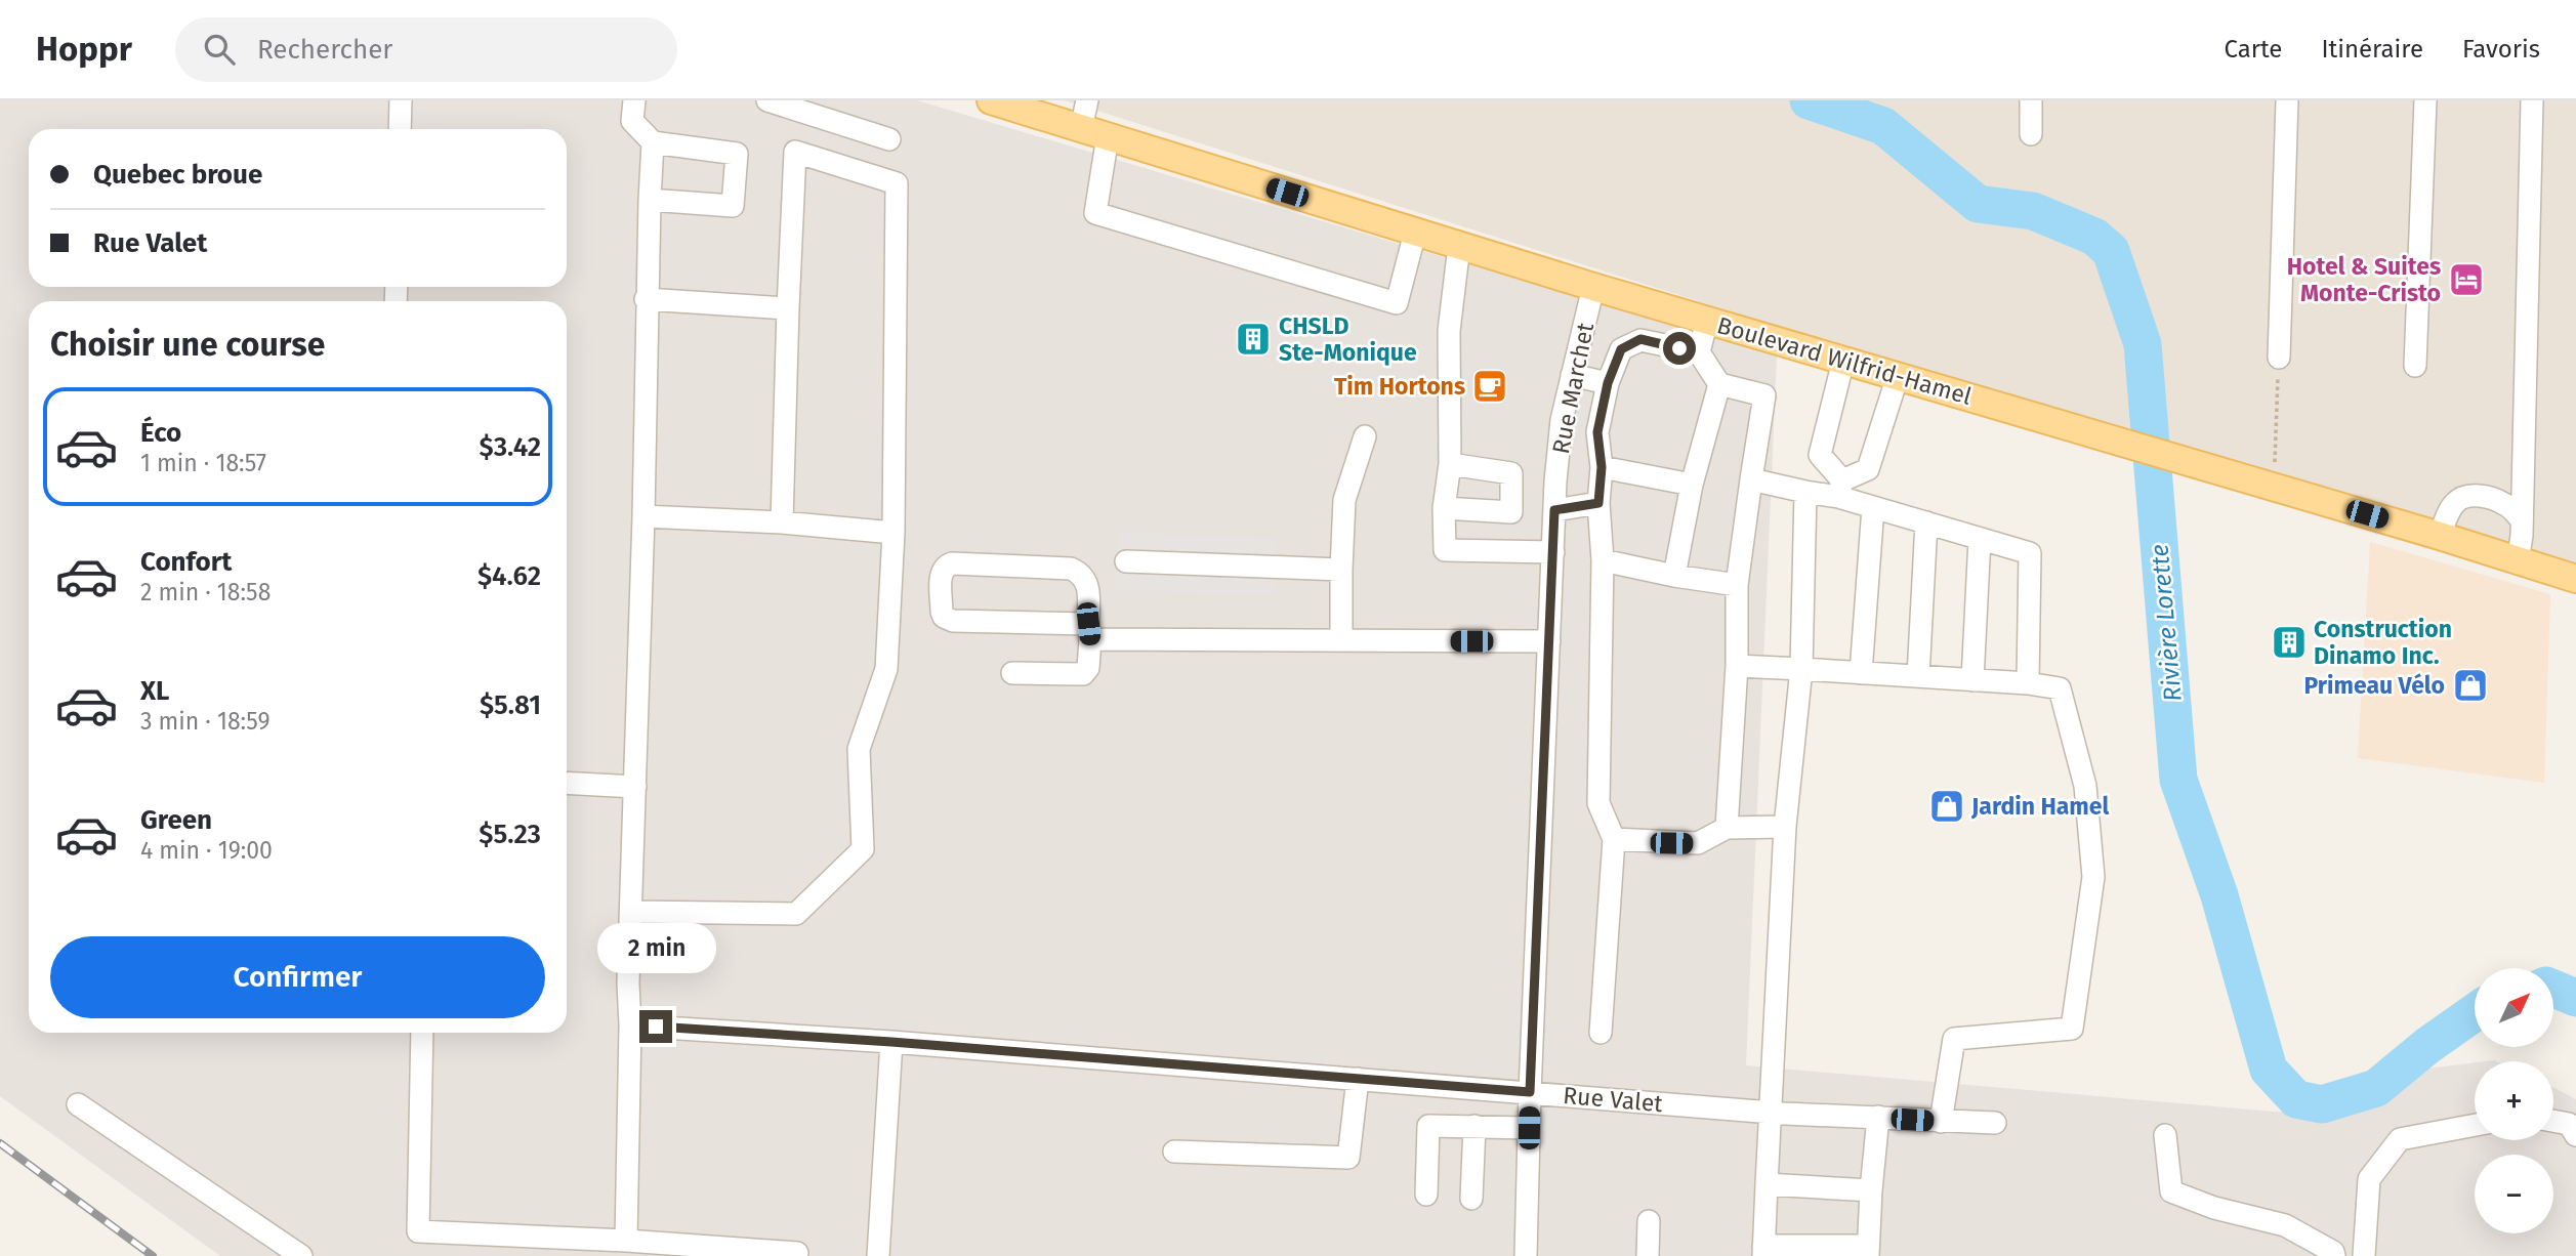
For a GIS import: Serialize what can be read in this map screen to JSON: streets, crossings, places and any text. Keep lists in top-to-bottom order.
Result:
{
  "streets": {
    "main road": ["Boulevard Wilfrid-Hamel"],
    "street": ["Rue Marchet", "Rue Valet"]
  },
  "crossings": [
    ["Boulevard Wilfrid-Hamel", "Rue Marchet"],
    ["Rue Marchet", "Rue Valet"]
  ],
  "water": ["Rivière Lorette"],
  "places": {
    "hotel": ["Hotel & Suites Monte-Cristo"],
    "building": ["CHSLD Ste-Monique", "Construction Dinamo Inc."],
    "cafe": ["Tim Hortons"],
    "shop": ["Primeau Vélo", "Jardin Hamel"]
  },
  "north": "top right",
  "page": {
    "header": "Hoppr",
    "search": "Rechercher",
    "nav": ["Carte", "Itinéraire", "Favoris"],
    "banner": ["Quebec broue", "Rue Valet"],
    "heading": "Choisir une course",
    "list": [
      {
        "name": "Éco",
        "note": "1 min · 18:57",
        "value": "$3.42"
      },
      {
        "name": "Confort",
        "note": "2 min · 18:58",
        "value": "$4.62"
      },
      {
        "name": "XL",
        "note": "3 min · 18:59",
        "value": "$5.81"
      },
      {
        "name": "Green",
        "note": "4 min · 19:00",
        "value": "$5.23"
      }
    ],
    "buttons": "Confirmer",
    "bubble": "2 min",
    "map_buttons": ["+", "−"]
  }
}
